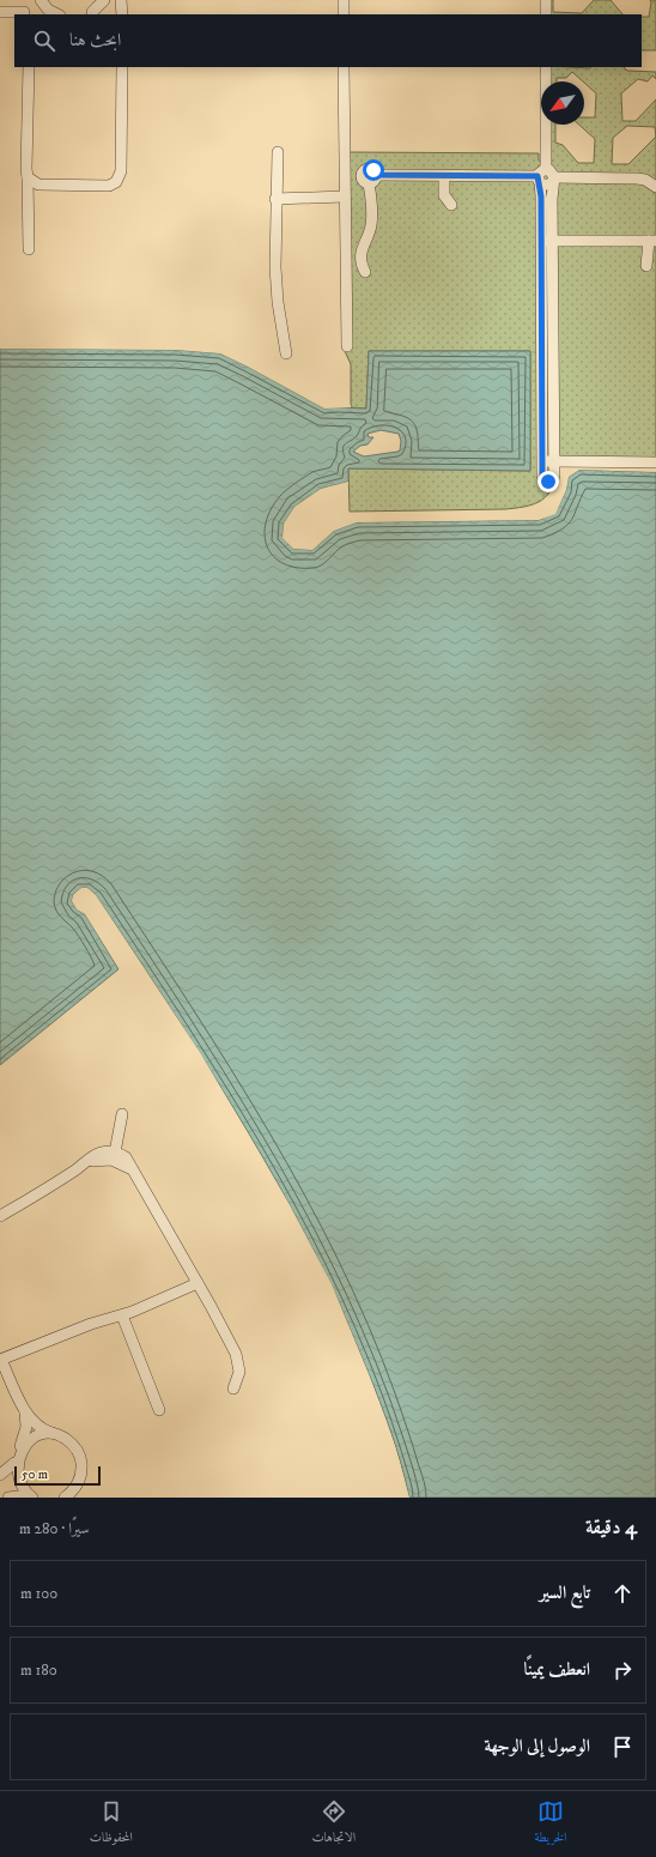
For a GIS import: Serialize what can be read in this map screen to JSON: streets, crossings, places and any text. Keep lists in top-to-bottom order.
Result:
{
  "scale_bar": "50 m",
  "north": "bottom left",
  "page": {
    "search": "ابحث هنا",
    "scale": "50 m",
    "heading": ["4 دقيقة", "سيرًا · 280 m"],
    "list": [
      ["تابع السير", "100 m"],
      ["انعطف يمينًا", "180 m"],
      "الوصول إلى الوجهة"
    ],
    "nav": ["الخريطة", "الاتجاهات", "المحفوظات"]
  }
}
